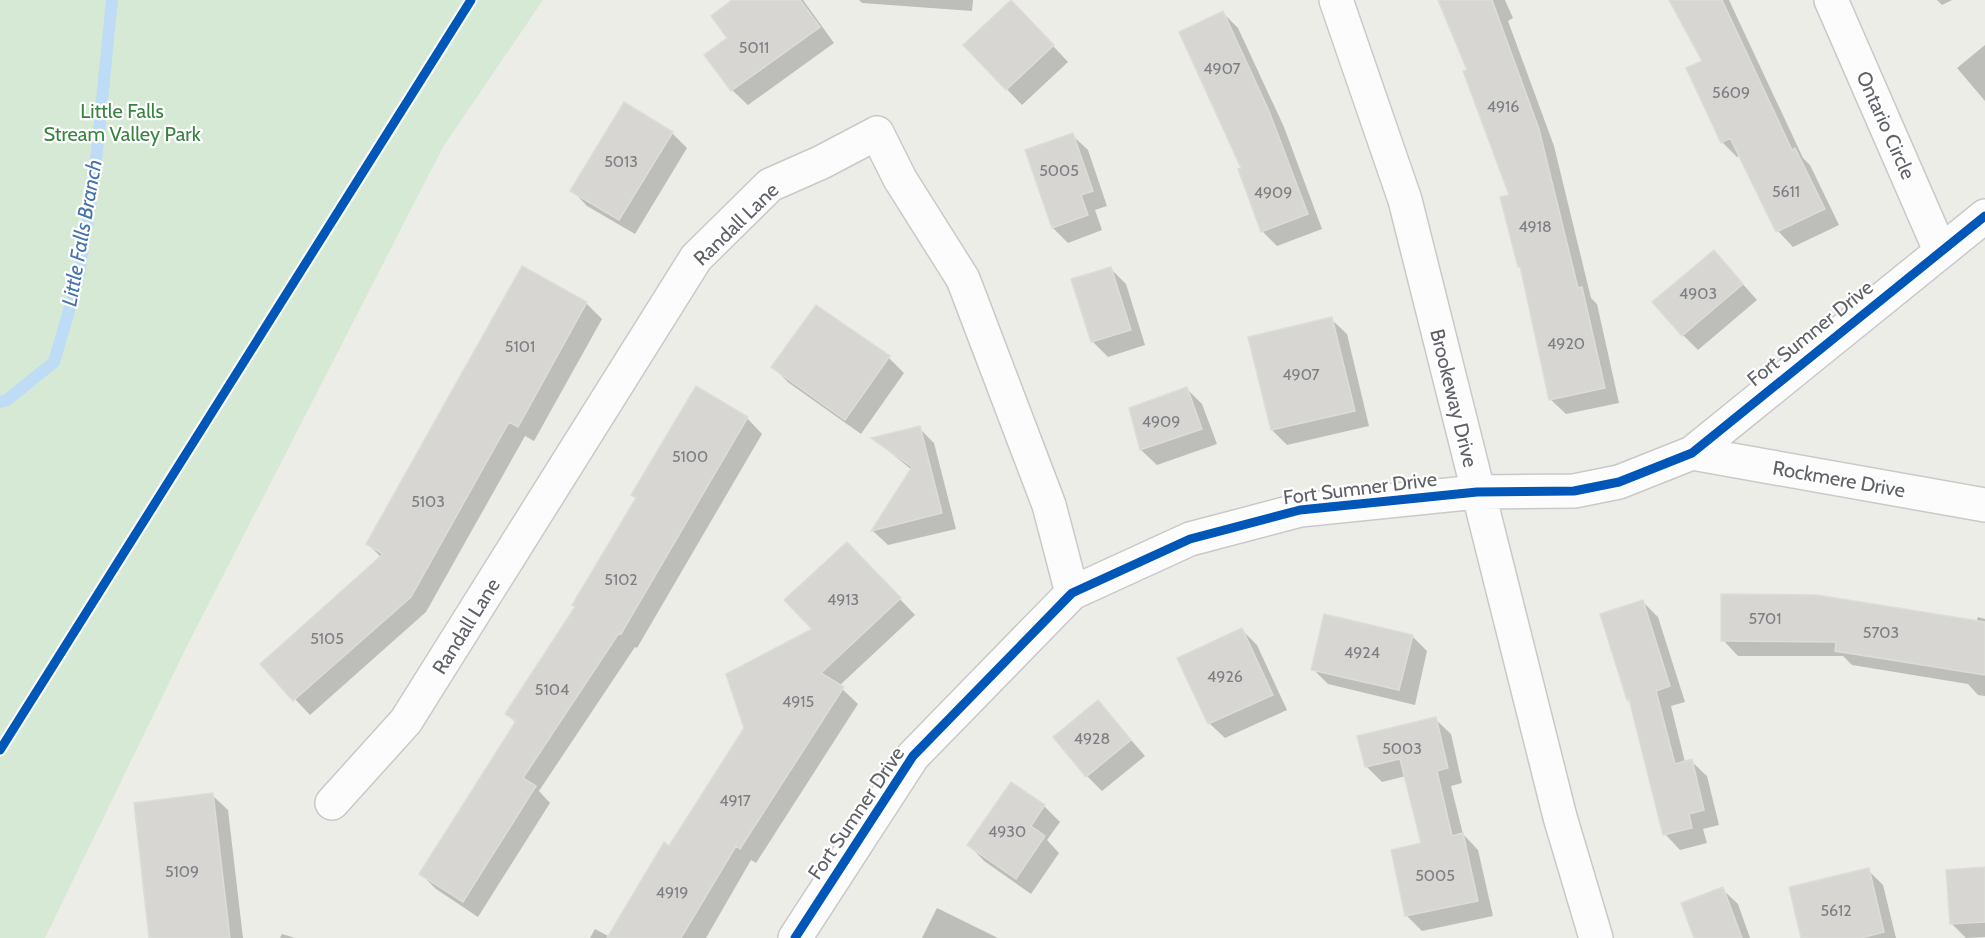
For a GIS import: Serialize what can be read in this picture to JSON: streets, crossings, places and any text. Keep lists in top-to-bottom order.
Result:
{
  "streets": {
    "street": [
      "Ontario Circle",
      "Randall Lane",
      "Fort Sumner Drive",
      "Brookeway Drive",
      "Rockmere Drive"
    ]
  },
  "crossings": [
    ["Ontario Circle", "Fort Sumner Drive"],
    ["Randall Lane", "Fort Sumner Drive"],
    ["Fort Sumner Drive", "Brookeway Drive"],
    ["Fort Sumner Drive", "Rockmere Drive"]
  ],
  "water": ["Little Falls Branch"],
  "parks": ["Little Falls Stream Valley Park"],
  "house_numbers": [
    "5011",
    "4907",
    "5609",
    "4916",
    "5013",
    "5005",
    "5611",
    "4909",
    "4918",
    "4903",
    "4920",
    "5101",
    "4907",
    "4909",
    "5100",
    "5103",
    "5102",
    "4913",
    "5701",
    "5703",
    "5105",
    "4924",
    "4926",
    "5104",
    "4915",
    "4928",
    "5003",
    "4917",
    "4930",
    "5109",
    "5005",
    "4919",
    "5612"
  ]
}
